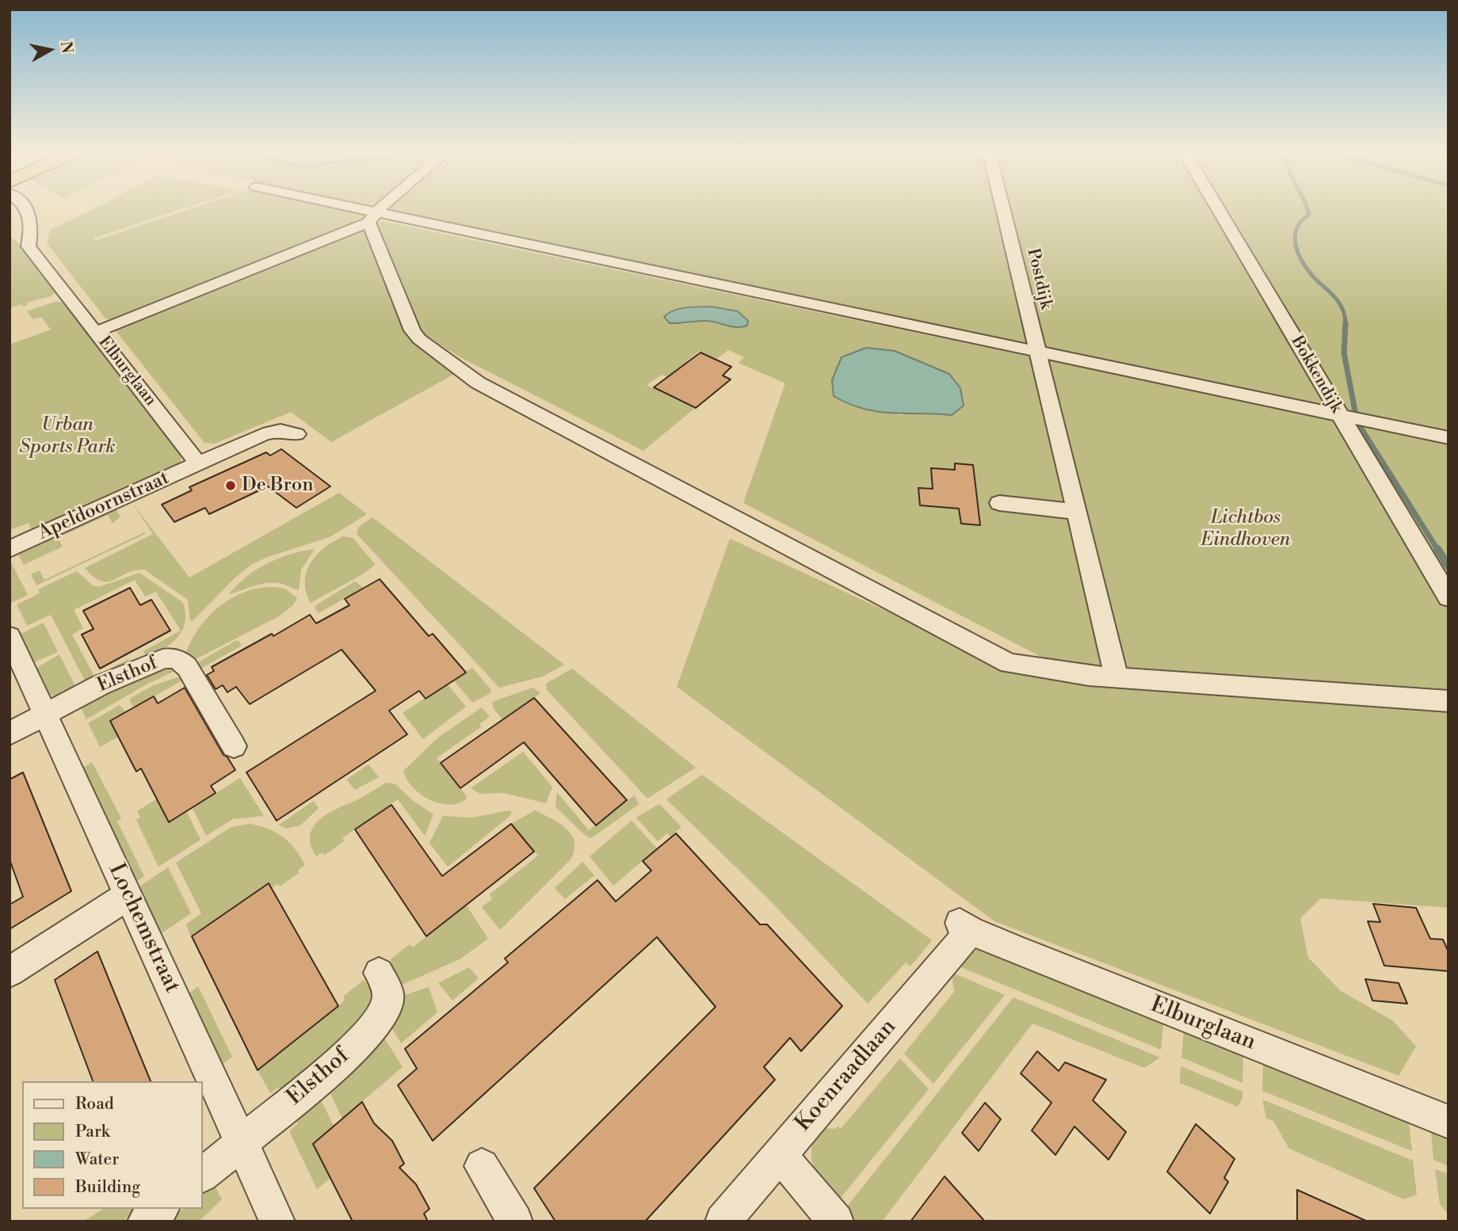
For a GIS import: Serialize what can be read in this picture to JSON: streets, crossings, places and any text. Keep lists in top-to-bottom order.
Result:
{
  "streets": {
    "street": [
      "Postdijk",
      "Elburglaan",
      "Bokkendijk",
      "Apeldoornstraat",
      "Elsthof",
      "Lochemstraat",
      "Koenraadlaan"
    ]
  },
  "crossings": [
    ["Elburglaan", "Apeldoornstraat"],
    ["Elburglaan", "Koenraadlaan"],
    ["Elsthof", "Lochemstraat"]
  ],
  "parks": ["Urban Sports Park", "Lichtbos Eindhoven"],
  "places": ["De Bron"],
  "legend": [
    "Road",
    "Park",
    "Water",
    "Building"
  ],
  "north": "right"
}
